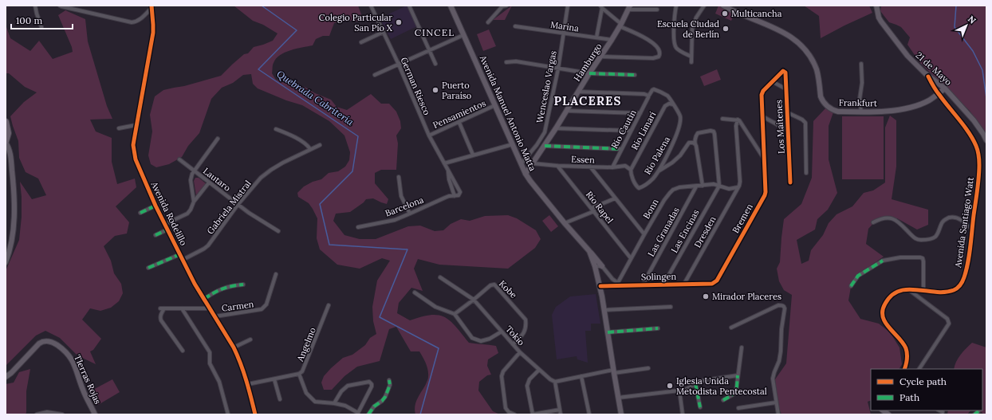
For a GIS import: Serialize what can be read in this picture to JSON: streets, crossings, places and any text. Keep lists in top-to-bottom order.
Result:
{
  "streets": {
    "street": [
      "Marina",
      "Hamburgo",
      "21 de Mayo",
      "German Riesco",
      "Wenceslao Vargas",
      "Frankfurt",
      "Avenida Manuel Antonio Matta",
      "Pensamientos",
      "Los Maitenes",
      "Río Cautin",
      "Río Limarí",
      "Río Palena",
      "Essen",
      "Lautaro",
      "Barcelona",
      "Gabriela Mistral",
      "Río Rapel",
      "Bonn",
      "Avenida Rodelillo",
      "Bremen",
      "Avenida Santiago Watt",
      "Las Encinas",
      "Las Granadas",
      "Dresden",
      "Solingen",
      "Kobe",
      "Carmen",
      "Tokio",
      "Angelmo",
      "TIerras Rojas"
    ]
  },
  "crossings": [
    ["Marina", "Hamburgo"],
    ["Marina", "Wenceslao Vargas"],
    ["Hamburgo", "Avenida Manuel Antonio Matta"],
    ["Hamburgo", "Essen"],
    ["21 de Mayo", "Frankfurt"],
    ["21 de Mayo", "Avenida Santiago Watt"],
    ["German Riesco", "Pensamientos"],
    ["German Riesco", "Barcelona"],
    ["Wenceslao Vargas", "Avenida Manuel Antonio Matta"],
    ["Frankfurt", "Avenida Santiago Watt"],
    ["Avenida Manuel Antonio Matta", "Pensamientos"],
    ["Los Maitenes", "Bremen"],
    ["Río Cautin", "Río Palena"],
    ["Río Cautin", "Essen"],
    ["Río Limarí", "Río Palena"],
    ["Río Limarí", "Essen"],
    ["Río Palena", "Essen"],
    ["Essen", "Río Rapel"],
    ["Lautaro", "Gabriela Mistral"],
    ["Gabriela Mistral", "Avenida Rodelillo"],
    ["Río Rapel", "Bonn"],
    ["Bonn", "Las Encinas"],
    ["Bonn", "Las Granadas"],
    ["Bonn", "Dresden"],
    ["Bonn", "Solingen"],
    ["Avenida Rodelillo", "Carmen"],
    ["Avenida Rodelillo", "Angelmo"],
    ["Bremen", "Solingen"],
    ["Las Encinas", "Solingen"],
    ["Las Granadas", "Solingen"],
    ["Dresden", "Solingen"],
    ["Kobe", "Tokio"]
  ],
  "districts": ["CINCEL", "PLACERES"],
  "water": ["Quebrada Cabritería"],
  "places": [
    "Multicancha",
    "Colegio Particular San Pío X",
    "Escuela Ciudad de Berlín",
    "Puerto Paraíso",
    "Mirador Placeres",
    "Iglesia Unida Metodista Pentecostal"
  ],
  "legend": ["Cycle path", "Path"],
  "scale_bar": "100 m",
  "north": "top right"
}
